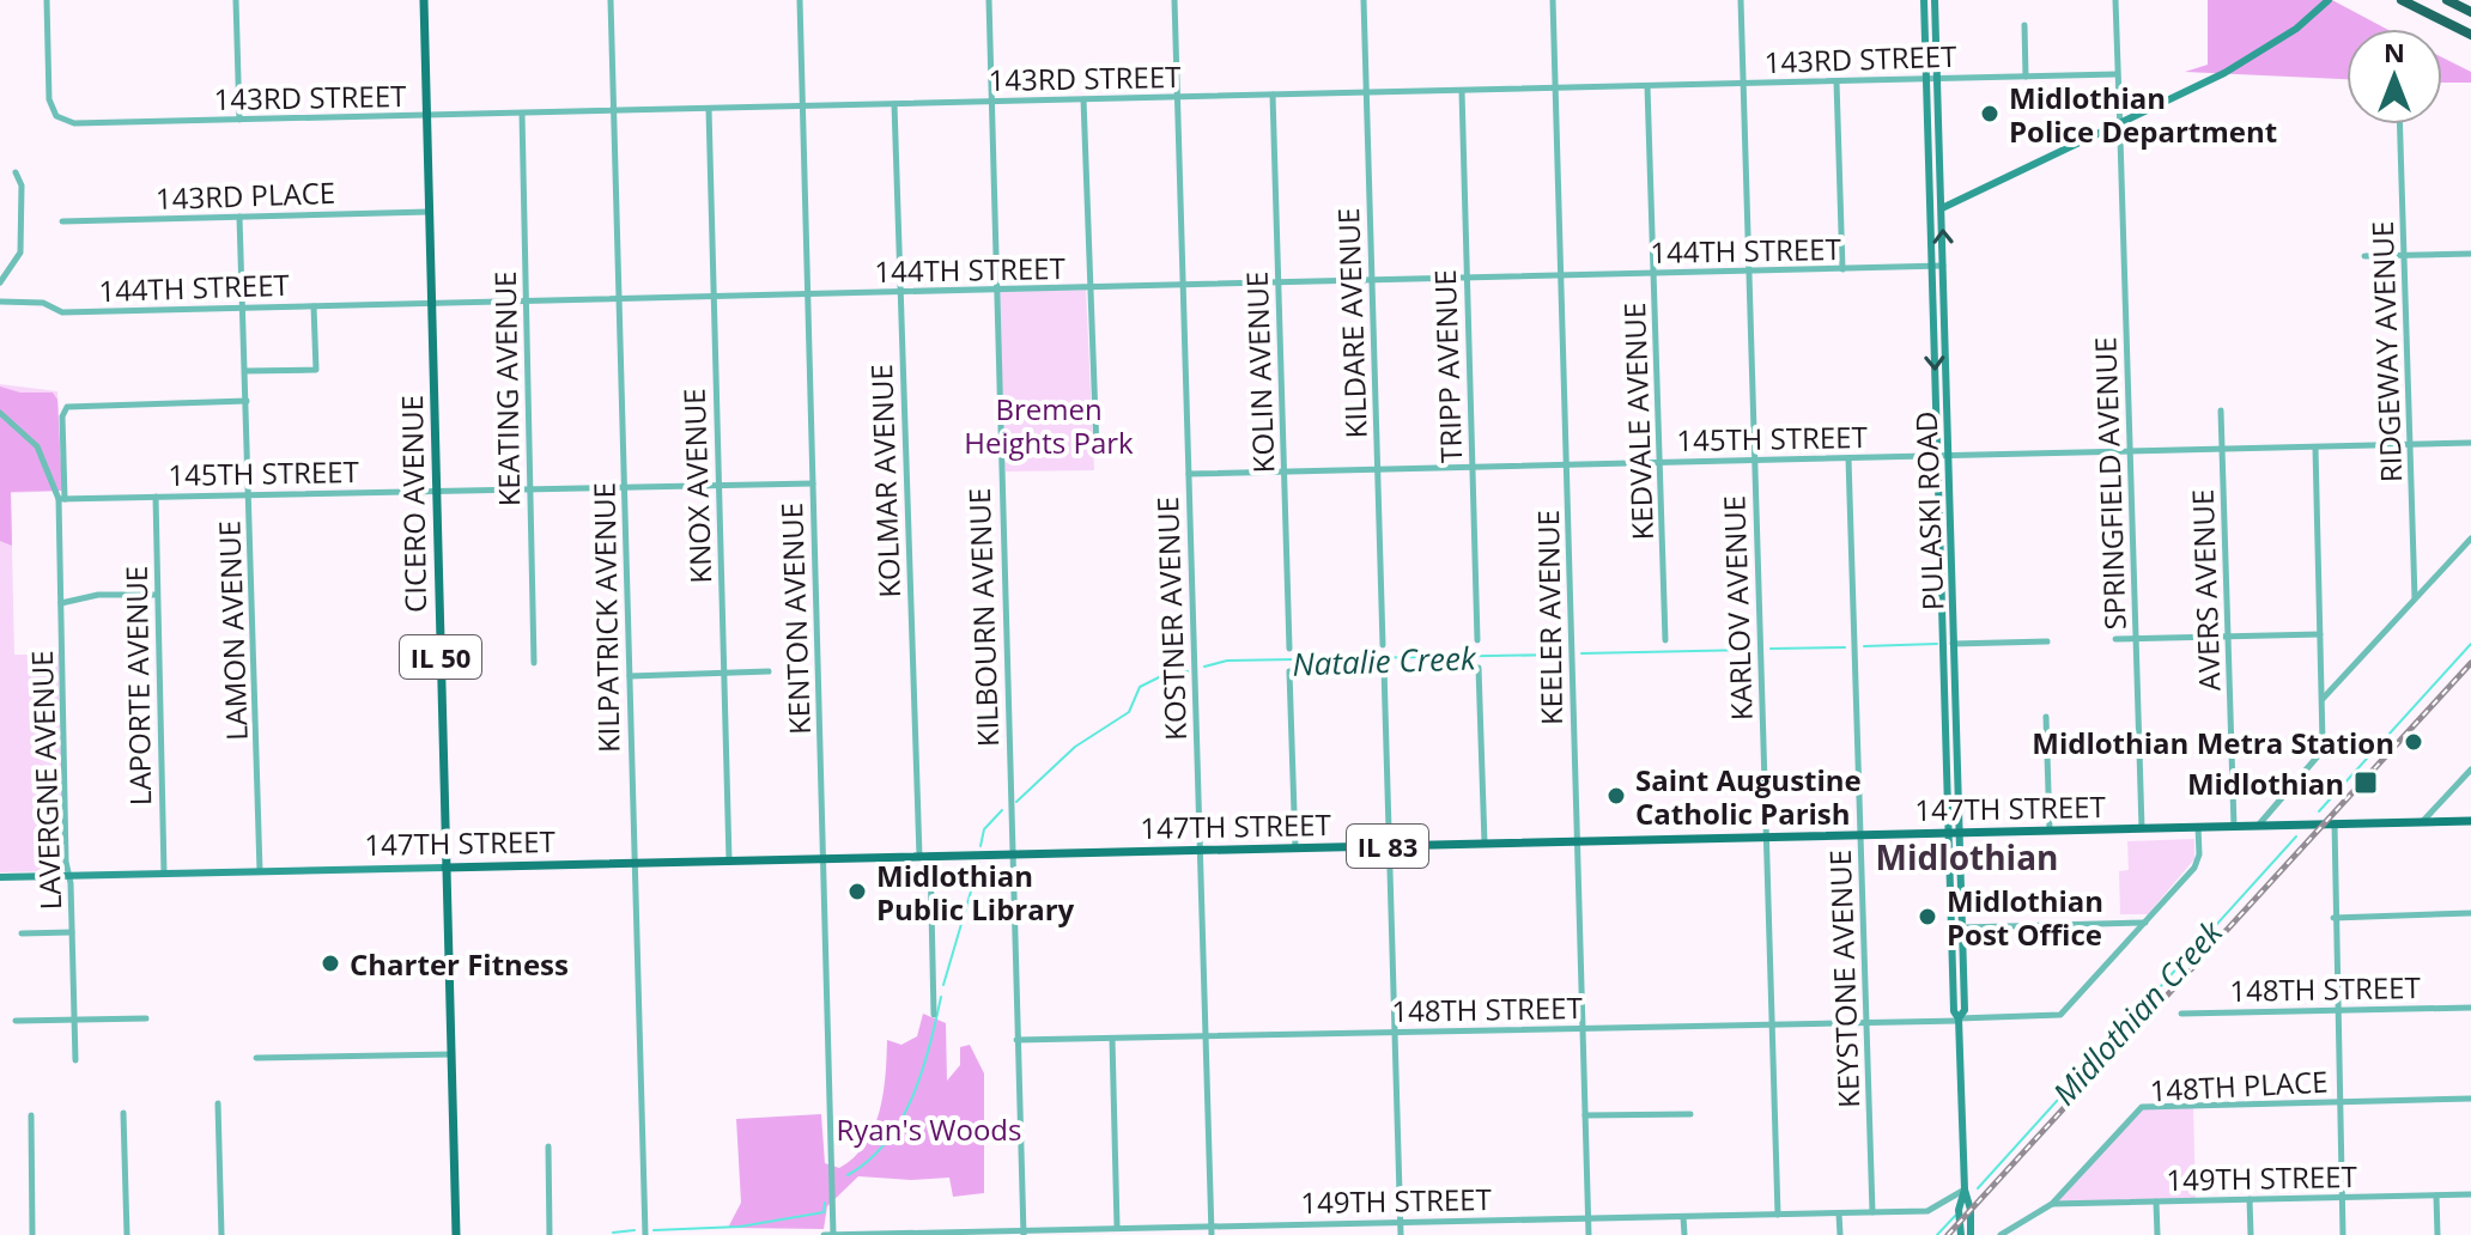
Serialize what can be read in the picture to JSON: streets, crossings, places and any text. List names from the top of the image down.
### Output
{
  "streets": {
    "main road": [
      "CICERO AVENUE",
      "PULASKI ROAD",
      "IL 50",
      "147TH STREET",
      "IL 83"
    ],
    "street": [
      "143RD STREET",
      "143RD PLACE",
      "144TH STREET",
      "KILDARE AVENUE",
      "RIDGEWAY AVENUE",
      "TRIPP AVENUE",
      "KOLIN AVENUE",
      "KEATING AVENUE",
      "KEDVALE AVENUE",
      "145TH STREET",
      "KOLMAR AVENUE",
      "SPRINGFIELD AVENUE",
      "KNOX AVENUE",
      "AVERS AVENUE",
      "KARLOV AVENUE",
      "KILPATRICK AVENUE",
      "KILBOURN AVENUE",
      "KEELER AVENUE",
      "KENTON AVENUE",
      "KOSTNER AVENUE",
      "LAMON AVENUE",
      "LAPORTE AVENUE",
      "LAVERGNE AVENUE",
      "KEYSTONE AVENUE",
      "148TH STREET",
      "148TH PLACE",
      "149TH STREET"
    ]
  },
  "crossings": [
    ["143RD STREET", "KILDARE AVENUE"],
    ["143RD STREET", "TRIPP AVENUE"],
    ["143RD STREET", "KOLIN AVENUE"],
    ["143RD STREET", "KEATING AVENUE"],
    ["143RD STREET", "KEDVALE AVENUE"],
    ["143RD STREET", "KOLMAR AVENUE"],
    ["143RD STREET", "SPRINGFIELD AVENUE"],
    ["143RD STREET", "KNOX AVENUE"],
    ["143RD STREET", "CICERO AVENUE"],
    ["143RD STREET", "PULASKI ROAD"],
    ["143RD STREET", "KARLOV AVENUE"],
    ["143RD STREET", "KILPATRICK AVENUE"],
    ["143RD STREET", "KILBOURN AVENUE"],
    ["143RD STREET", "KEELER AVENUE"],
    ["143RD STREET", "KENTON AVENUE"],
    ["143RD STREET", "KOSTNER AVENUE"],
    ["143RD PLACE", "CICERO AVENUE"],
    ["143RD PLACE", "LAMON AVENUE"],
    ["144TH STREET", "KILDARE AVENUE"],
    ["144TH STREET", "TRIPP AVENUE"],
    ["144TH STREET", "KOLIN AVENUE"],
    ["144TH STREET", "KEATING AVENUE"],
    ["144TH STREET", "KEDVALE AVENUE"],
    ["144TH STREET", "KOLMAR AVENUE"],
    ["144TH STREET", "KNOX AVENUE"],
    ["144TH STREET", "CICERO AVENUE"],
    ["144TH STREET", "PULASKI ROAD"],
    ["144TH STREET", "KARLOV AVENUE"],
    ["144TH STREET", "KILPATRICK AVENUE"],
    ["144TH STREET", "KILBOURN AVENUE"],
    ["144TH STREET", "KEELER AVENUE"],
    ["144TH STREET", "KENTON AVENUE"],
    ["144TH STREET", "KOSTNER AVENUE"],
    ["144TH STREET", "LAMON AVENUE"],
    ["KILDARE AVENUE", "145TH STREET"],
    ["RIDGEWAY AVENUE", "145TH STREET"],
    ["TRIPP AVENUE", "145TH STREET"],
    ["KOLIN AVENUE", "145TH STREET"],
    ["KEATING AVENUE", "145TH STREET"],
    ["KEDVALE AVENUE", "145TH STREET"],
    ["145TH STREET", "SPRINGFIELD AVENUE"],
    ["145TH STREET", "KNOX AVENUE"],
    ["145TH STREET", "CICERO AVENUE"],
    ["145TH STREET", "PULASKI ROAD"],
    ["145TH STREET", "AVERS AVENUE"],
    ["145TH STREET", "KARLOV AVENUE"],
    ["145TH STREET", "KILPATRICK AVENUE"],
    ["145TH STREET", "KEELER AVENUE"],
    ["145TH STREET", "KENTON AVENUE"],
    ["145TH STREET", "KOSTNER AVENUE"],
    ["145TH STREET", "LAMON AVENUE"],
    ["145TH STREET", "LAPORTE AVENUE"],
    ["145TH STREET", "LAVERGNE AVENUE"],
    ["145TH STREET", "KEYSTONE AVENUE"],
    ["KOLMAR AVENUE", "147TH STREET"],
    ["SPRINGFIELD AVENUE", "147TH STREET"],
    ["KNOX AVENUE", "147TH STREET"],
    ["CICERO AVENUE", "147TH STREET"],
    ["PULASKI ROAD", "147TH STREET"],
    ["PULASKI ROAD", "148TH STREET"],
    ["PULASKI ROAD", "149TH STREET"],
    ["AVERS AVENUE", "147TH STREET"],
    ["KARLOV AVENUE", "147TH STREET"],
    ["KARLOV AVENUE", "148TH STREET"],
    ["KARLOV AVENUE", "149TH STREET"],
    ["KILPATRICK AVENUE", "147TH STREET"],
    ["KILBOURN AVENUE", "147TH STREET"],
    ["KILBOURN AVENUE", "148TH STREET"],
    ["KILBOURN AVENUE", "149TH STREET"],
    ["KEELER AVENUE", "147TH STREET"],
    ["KEELER AVENUE", "148TH STREET"],
    ["KEELER AVENUE", "149TH STREET"],
    ["KENTON AVENUE", "147TH STREET"],
    ["KENTON AVENUE", "149TH STREET"],
    ["KOSTNER AVENUE", "147TH STREET"],
    ["KOSTNER AVENUE", "148TH STREET"],
    ["KOSTNER AVENUE", "149TH STREET"],
    ["LAMON AVENUE", "LAVERGNE AVENUE"],
    ["LAMON AVENUE", "147TH STREET"],
    ["LAPORTE AVENUE", "147TH STREET"],
    ["LAVERGNE AVENUE", "147TH STREET"],
    ["147TH STREET", "KEYSTONE AVENUE"],
    ["KEYSTONE AVENUE", "148TH STREET"],
    ["KEYSTONE AVENUE", "149TH STREET"],
    ["148TH PLACE", "149TH STREET"]
  ],
  "districts": ["Midlothian"],
  "water": ["Natalie Creek", "Midlothian Creek"],
  "parks": ["Bremen Heights Park", "Ryan's Woods"],
  "places": {
    "other": [
      "Midlothian Police Department",
      "Midlothian Metra Station",
      "Saint Augustine Catholic Parish",
      "Midlothian Public Library",
      "Midlothian Post Office",
      "Charter Fitness"
    ],
    "transit": ["Midlothian"]
  },
  "north": "top"
}
